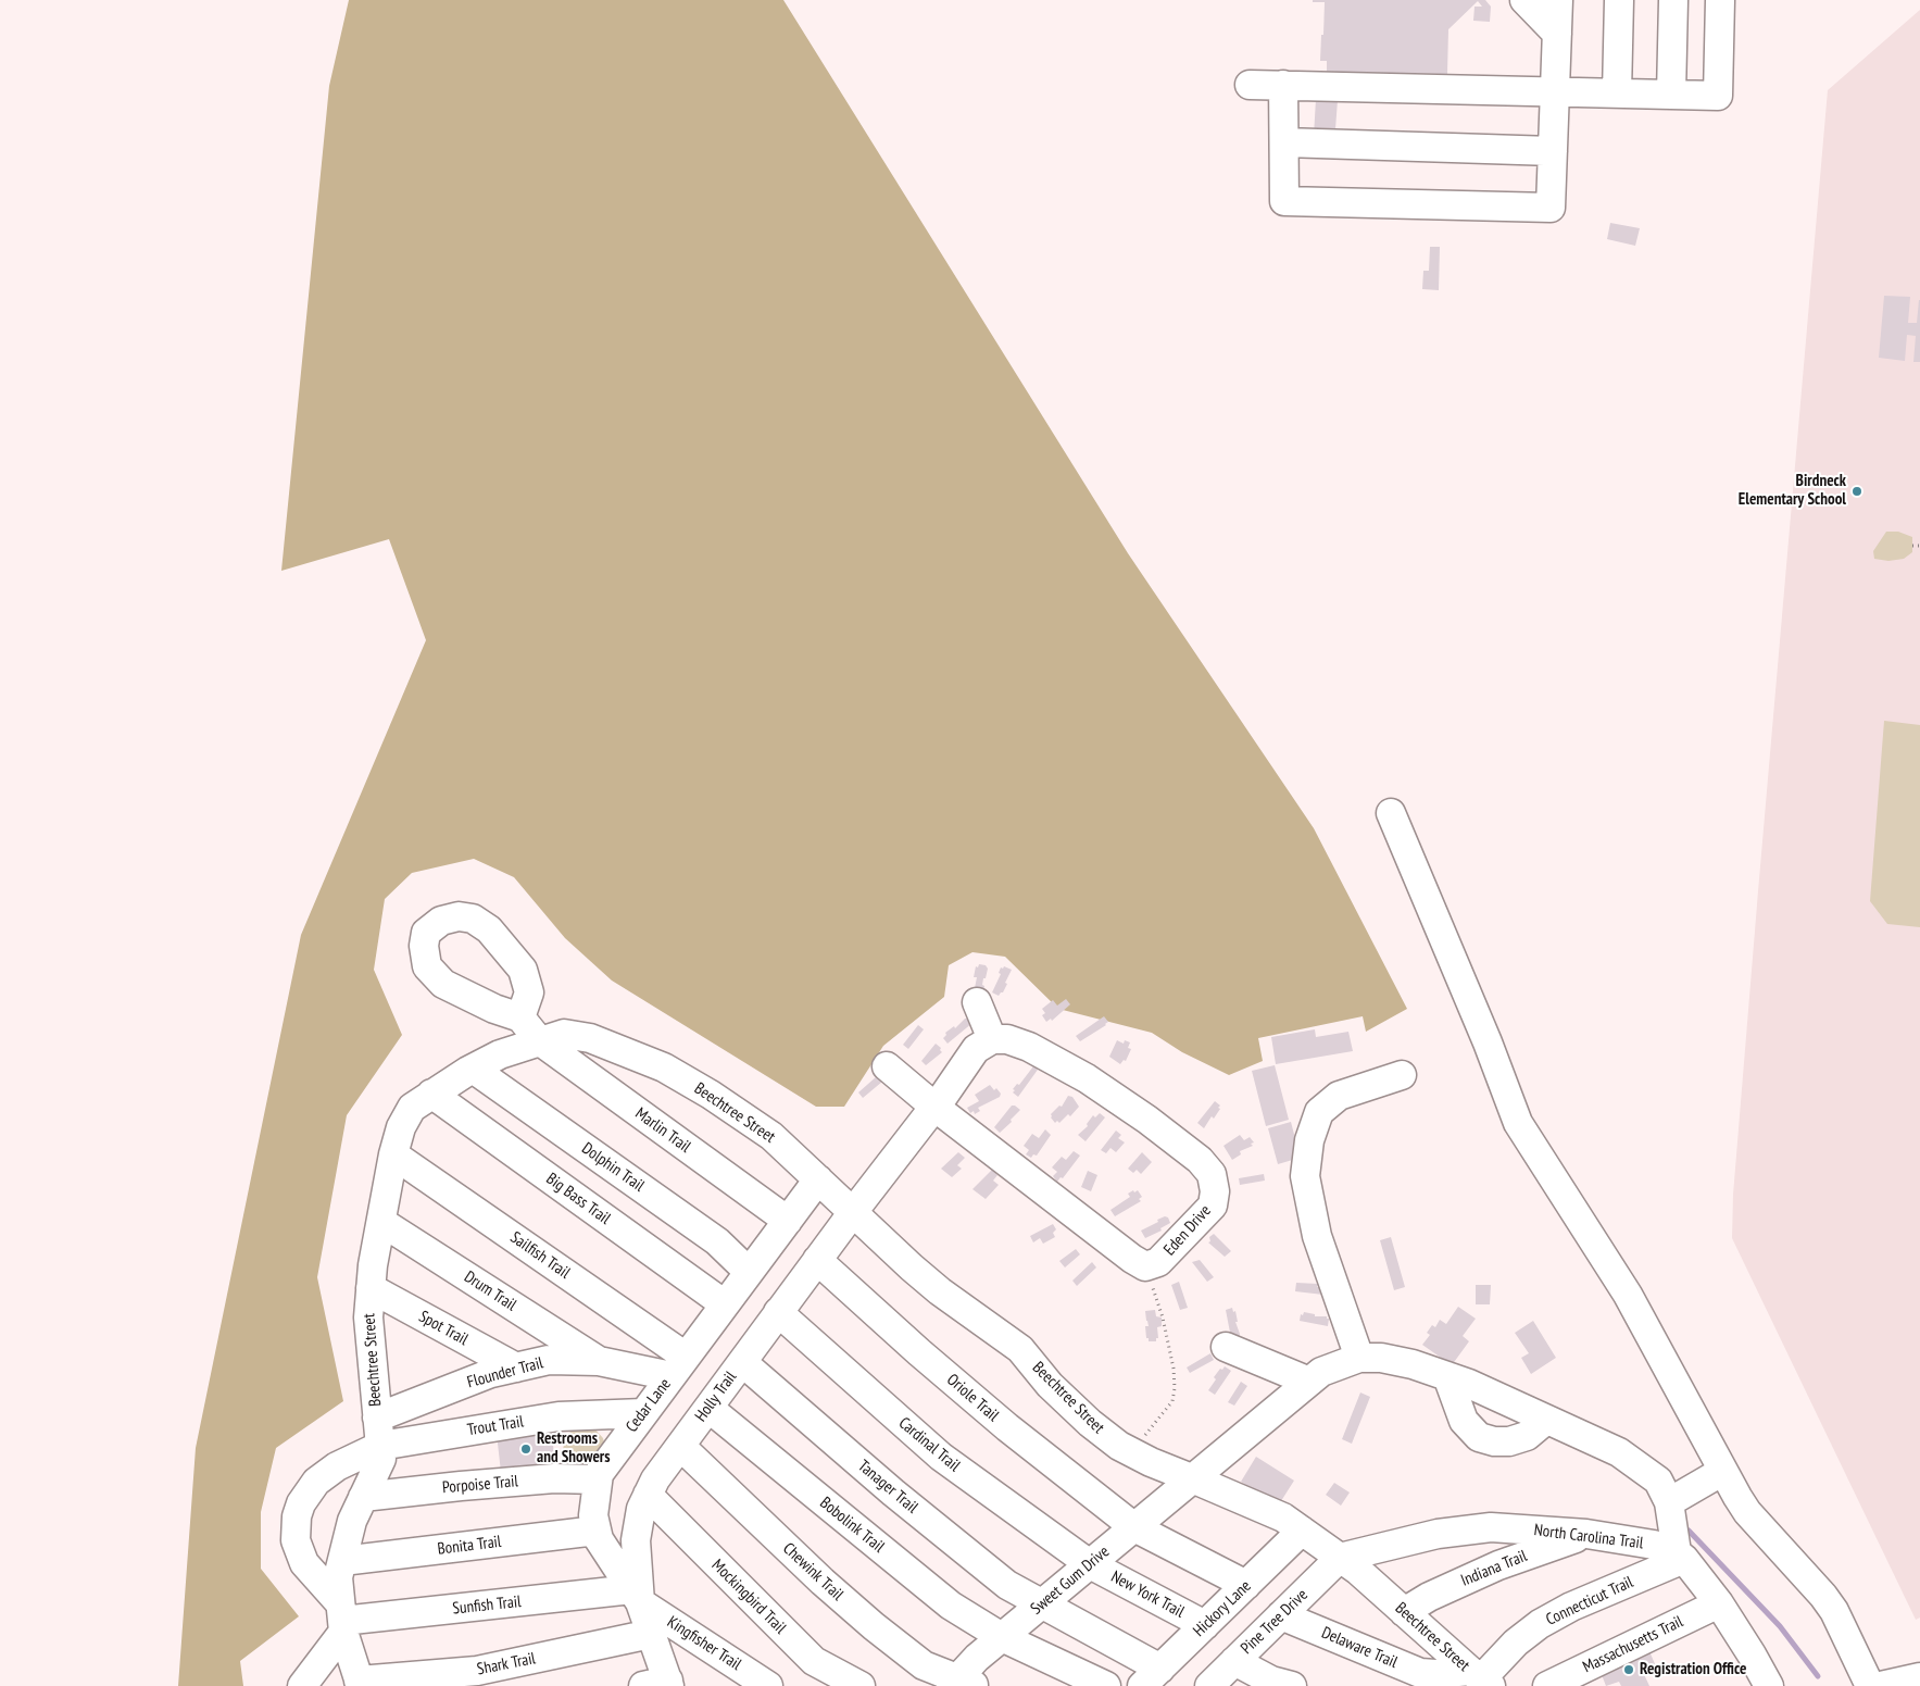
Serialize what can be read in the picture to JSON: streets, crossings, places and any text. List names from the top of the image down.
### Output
{
  "streets": {
    "street": [
      "Beechtree Street",
      "Marlin Trail",
      "Dolphin Trail",
      "Big Bass Trail",
      "Eden Drive",
      "Sailfish Trail",
      "Drum Trail",
      "Spot Trail",
      "Flounder Trail",
      "Holly Trail",
      "Oriole Trail",
      "Cedar Lane",
      "Trout Trail",
      "Cardinal Trail",
      "Porpoise Trail",
      "Tanager Trail",
      "Bobolink Trail",
      "North Carolina Trail",
      "Bonita Trail",
      "Indiana Trail",
      "Chewink Trail",
      "Sweet Gum Drive",
      "New York Trail",
      "Mockingbird Trail",
      "Connecticut Trail",
      "Sunfish Trail",
      "Hickory Lane",
      "Pine Tree Drive",
      "Kingfisher Trail",
      "Massachusetts Trail",
      "Delaware Trail",
      "Shark Trail"
    ]
  },
  "crossings": [
    ["Beechtree Street", "Marlin Trail"],
    ["Beechtree Street", "Dolphin Trail"],
    ["Beechtree Street", "Big Bass Trail"],
    ["Beechtree Street", "Sailfish Trail"],
    ["Beechtree Street", "Drum Trail"],
    ["Beechtree Street", "Spot Trail"],
    ["Beechtree Street", "Flounder Trail"],
    ["Beechtree Street", "Holly Trail"],
    ["Beechtree Street", "Cedar Lane"],
    ["Beechtree Street", "Trout Trail"],
    ["Beechtree Street", "Porpoise Trail"],
    ["Beechtree Street", "North Carolina Trail"],
    ["Beechtree Street", "Bonita Trail"],
    ["Beechtree Street", "Indiana Trail"],
    ["Beechtree Street", "Sweet Gum Drive"],
    ["Beechtree Street", "Connecticut Trail"],
    ["Beechtree Street", "Sunfish Trail"],
    ["Beechtree Street", "Hickory Lane"],
    ["Beechtree Street", "Pine Tree Drive"],
    ["Beechtree Street", "Delaware Trail"],
    ["Beechtree Street", "Shark Trail"],
    ["Marlin Trail", "Cedar Lane"],
    ["Dolphin Trail", "Cedar Lane"],
    ["Big Bass Trail", "Cedar Lane"],
    ["Sailfish Trail", "Flounder Trail"],
    ["Sailfish Trail", "Cedar Lane"],
    ["Drum Trail", "Flounder Trail"],
    ["Spot Trail", "Flounder Trail"],
    ["Flounder Trail", "Cedar Lane"],
    ["Holly Trail", "Oriole Trail"],
    ["Holly Trail", "Cedar Lane"],
    ["Holly Trail", "Cardinal Trail"],
    ["Holly Trail", "Tanager Trail"],
    ["Holly Trail", "Bobolink Trail"],
    ["Holly Trail", "Chewink Trail"],
    ["Holly Trail", "Mockingbird Trail"],
    ["Holly Trail", "Sunfish Trail"],
    ["Holly Trail", "Kingfisher Trail"],
    ["Oriole Trail", "Sweet Gum Drive"],
    ["Oriole Trail", "Hickory Lane"],
    ["Cedar Lane", "Trout Trail"],
    ["Cedar Lane", "Porpoise Trail"],
    ["Cedar Lane", "Bonita Trail"],
    ["Cedar Lane", "Sunfish Trail"],
    ["Cedar Lane", "Kingfisher Trail"],
    ["Cedar Lane", "Shark Trail"],
    ["Trout Trail", "Sunfish Trail"],
    ["Cardinal Trail", "Sweet Gum Drive"],
    ["Cardinal Trail", "New York Trail"],
    ["Tanager Trail", "Sweet Gum Drive"],
    ["Tanager Trail", "Hickory Lane"],
    ["Bobolink Trail", "Sweet Gum Drive"],
    ["North Carolina Trail", "Indiana Trail"],
    ["North Carolina Trail", "Connecticut Trail"],
    ["North Carolina Trail", "Pine Tree Drive"],
    ["Chewink Trail", "Sweet Gum Drive"],
    ["Sweet Gum Drive", "New York Trail"],
    ["New York Trail", "Hickory Lane"],
    ["Connecticut Trail", "Delaware Trail"],
    ["Sunfish Trail", "Kingfisher Trail"],
    ["Pine Tree Drive", "Delaware Trail"]
  ],
  "places": ["Birdneck Elementary School", "Restrooms and Showers", "Registration Office"]
}
